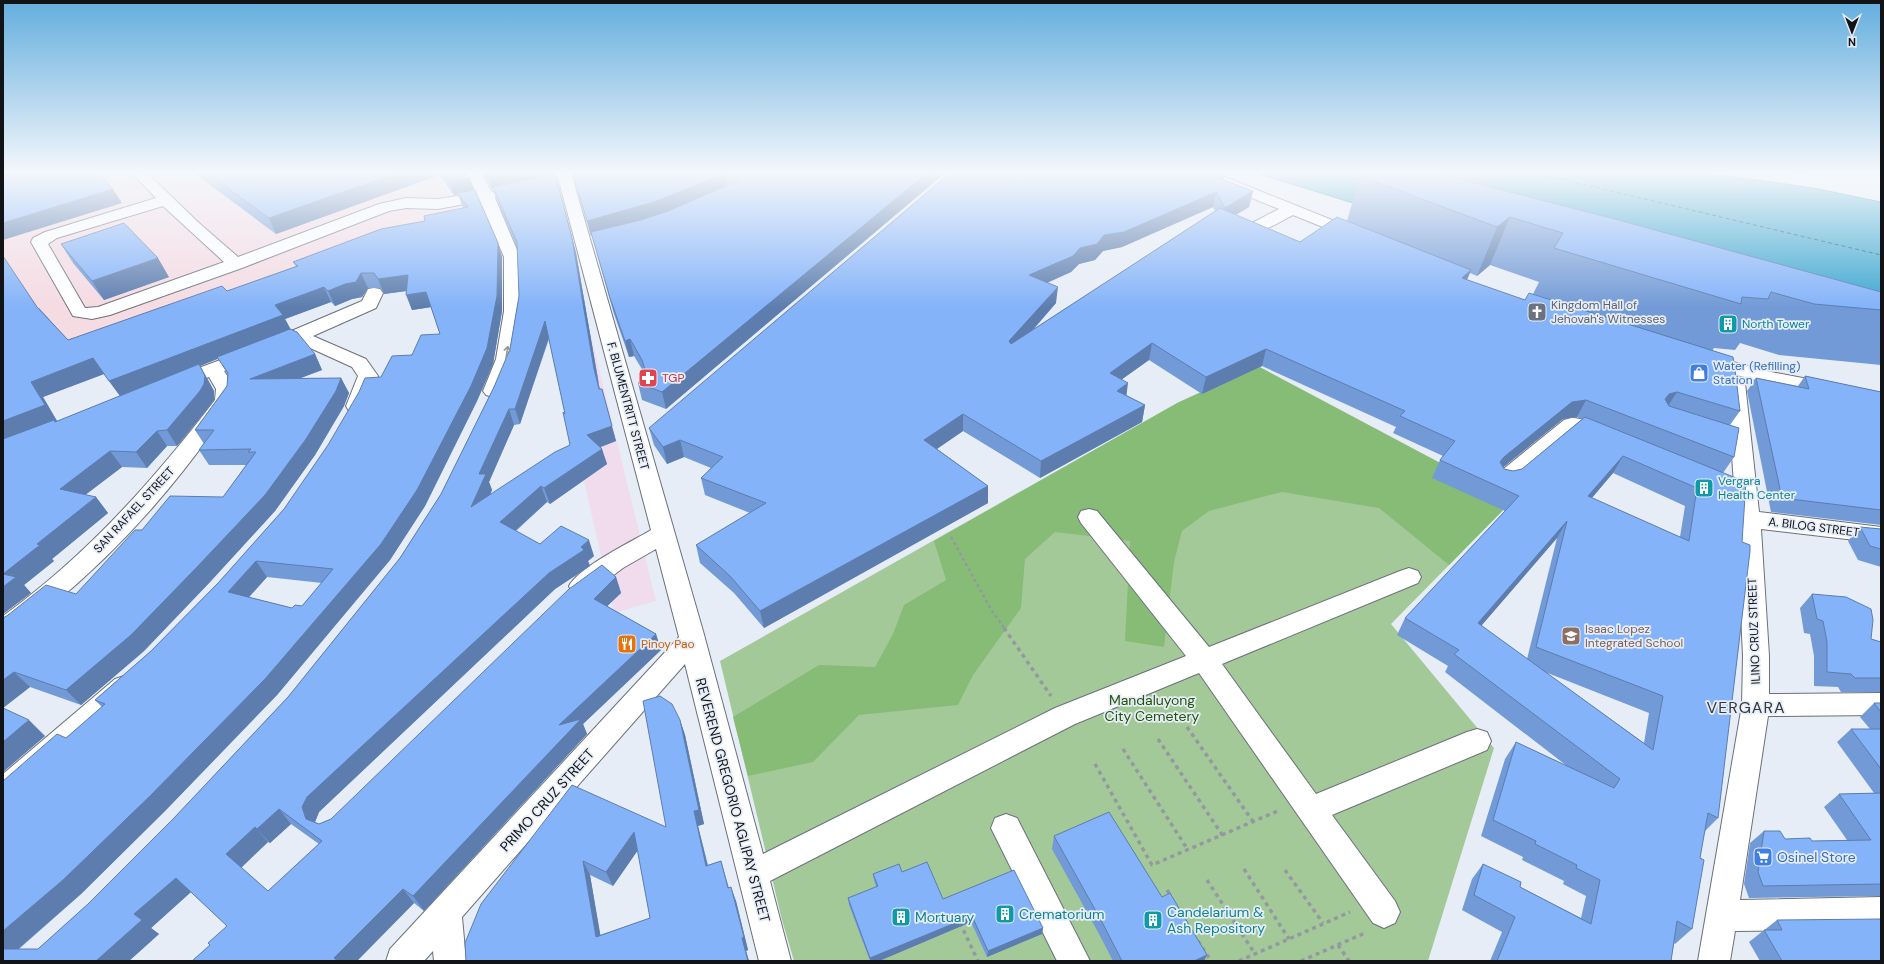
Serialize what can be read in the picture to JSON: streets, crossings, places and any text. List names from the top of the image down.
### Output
{
  "streets": {
    "street": [
      "F. BLUMENTRITT STREET",
      "SAN RAFAEL STREET",
      "A. BILOG STREET",
      "ILINO CRUZ STREET",
      "PRIMO CRUZ STREET",
      "REVEREND GREGORIO AGLIPAY STREET"
    ]
  },
  "crossings": [
    ["F. BLUMENTRITT STREET", "PRIMO CRUZ STREET"],
    ["F. BLUMENTRITT STREET", "REVEREND GREGORIO AGLIPAY STREET"],
    ["A. BILOG STREET", "ILINO CRUZ STREET"],
    ["PRIMO CRUZ STREET", "REVEREND GREGORIO AGLIPAY STREET"]
  ],
  "districts": ["VERGARA"],
  "parks": ["Mandaluyong City Cemetery"],
  "places": {
    "church": ["Kingdom Hall of Jehovah's Witnesses"],
    "building": [
      "North Tower",
      "Vergara Health Center",
      "Crematorium",
      "Mortuary",
      "Candelarium & Ash Repository"
    ],
    "shop": ["Water (Refilling) Station"],
    "pharmacy": ["TGP"],
    "school or university": ["Isaac Lopez Integrated School"],
    "restaurant": ["Pinoy Pao"],
    "supermarket": ["Osinel Store"]
  },
  "north": "bottom"
}
